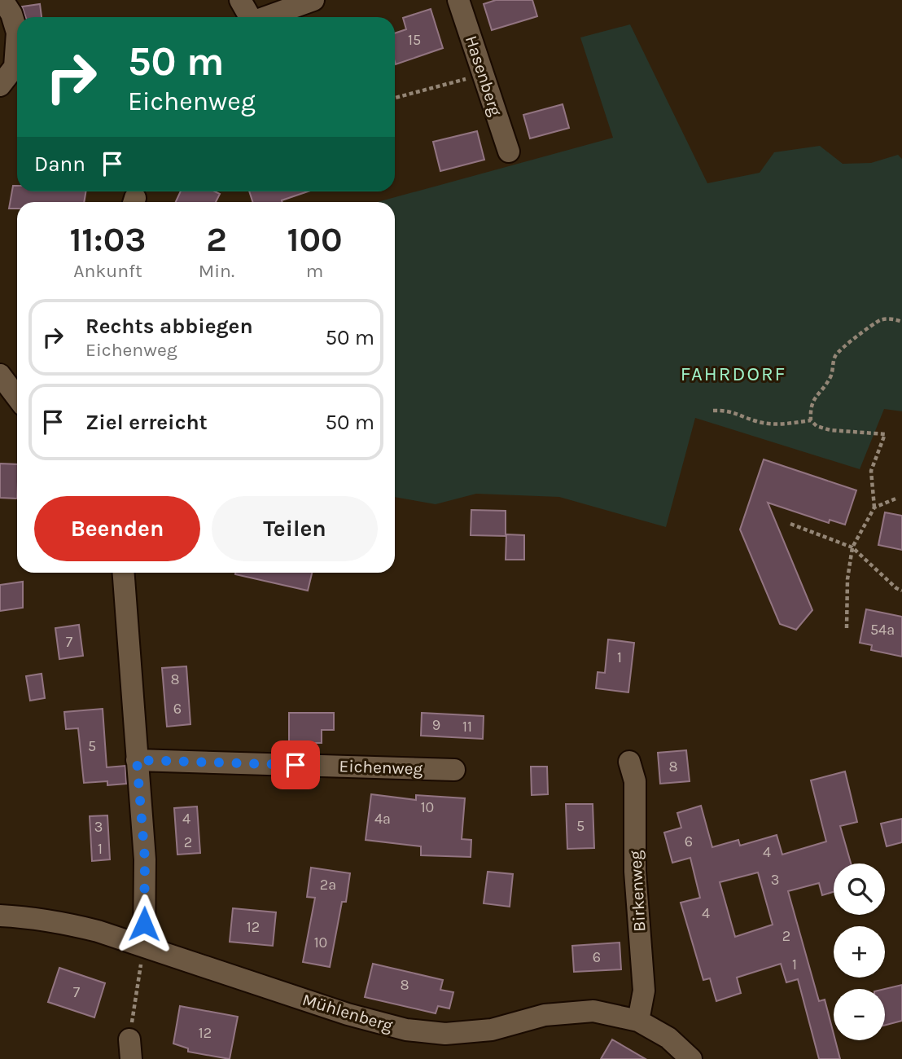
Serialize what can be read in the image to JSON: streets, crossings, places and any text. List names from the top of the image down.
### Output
{
  "streets": {
    "street": [
      "Hasenberg",
      "Eichenweg",
      "Birkenweg",
      "Mühlenberg"
    ]
  },
  "crossings": [
    ["Birkenweg", "Mühlenberg"]
  ],
  "districts": ["FAHRDORF"],
  "house_numbers": [
    "15",
    "54a",
    "7",
    "1",
    "8",
    "6",
    "9",
    "11",
    "5",
    "8",
    "10",
    "4",
    "4a",
    "5",
    "3",
    "6",
    "2",
    "1",
    "4",
    "3",
    "2a",
    "4",
    "12",
    "2",
    "10",
    "6",
    "1",
    "8",
    "7",
    "12"
  ],
  "page": {
    "turn": ["50 m", "Eichenweg"],
    "then": "Dann",
    "eta": [
      "11:03",
      "Ankunft",
      "2",
      "Min.",
      "100",
      "m"
    ],
    "list": [
      {
        "name": "Rechts abbiegen",
        "note": "Eichenweg",
        "value": "50 m"
      },
      {
        "name": "Ziel erreicht",
        "value": "50 m"
      }
    ],
    "buttons": ["Beenden", "Teilen"],
    "map_buttons": ["+", "−"]
  }
}
